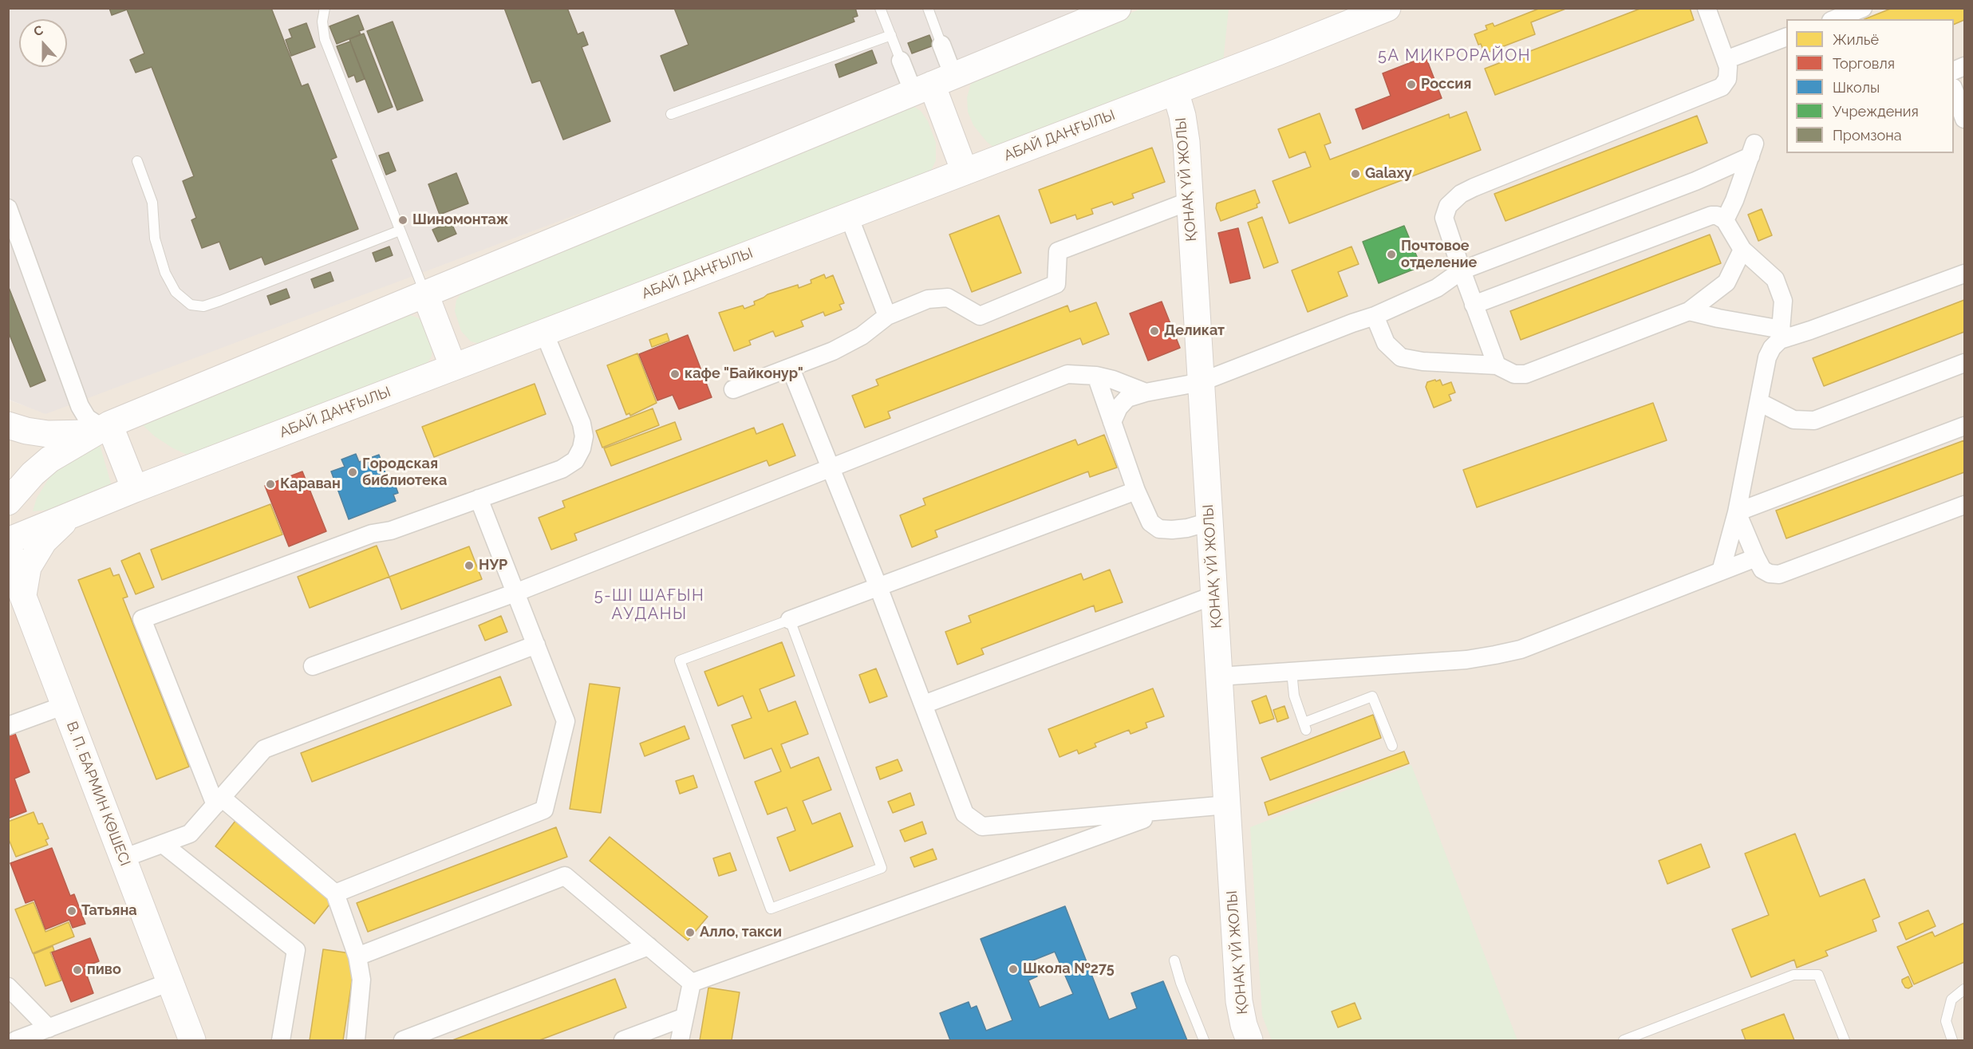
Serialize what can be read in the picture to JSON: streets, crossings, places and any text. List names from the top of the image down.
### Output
{
  "streets": {
    "main road": ["АБАЙ ДАҢҒЫЛЫ", "ҚОНАҚ ҮЙ ЖОЛЫ", "В. П. БАРМИН КӨШЕСІ"]
  },
  "crossings": [
    ["АБАЙ ДАҢҒЫЛЫ", "ҚОНАҚ ҮЙ ЖОЛЫ"]
  ],
  "districts": ["5А МИКРОРАЙОН", "5-ШІ ШАҒЫН АУДАНЫ"],
  "places": [
    "Россия",
    "Galaxy",
    "Шиномонтаж",
    "Почтовое отделение",
    "Деликат",
    "кафе \"Байконур\"",
    "Городская библиотека",
    "Караван",
    "НУР",
    "Татьяна",
    "Алло, такси",
    "Школа №275",
    "пиво"
  ],
  "legend": [
    "Жильё",
    "Торговля",
    "Школы",
    "Учреждения",
    "Промзона"
  ],
  "north": "top"
}
